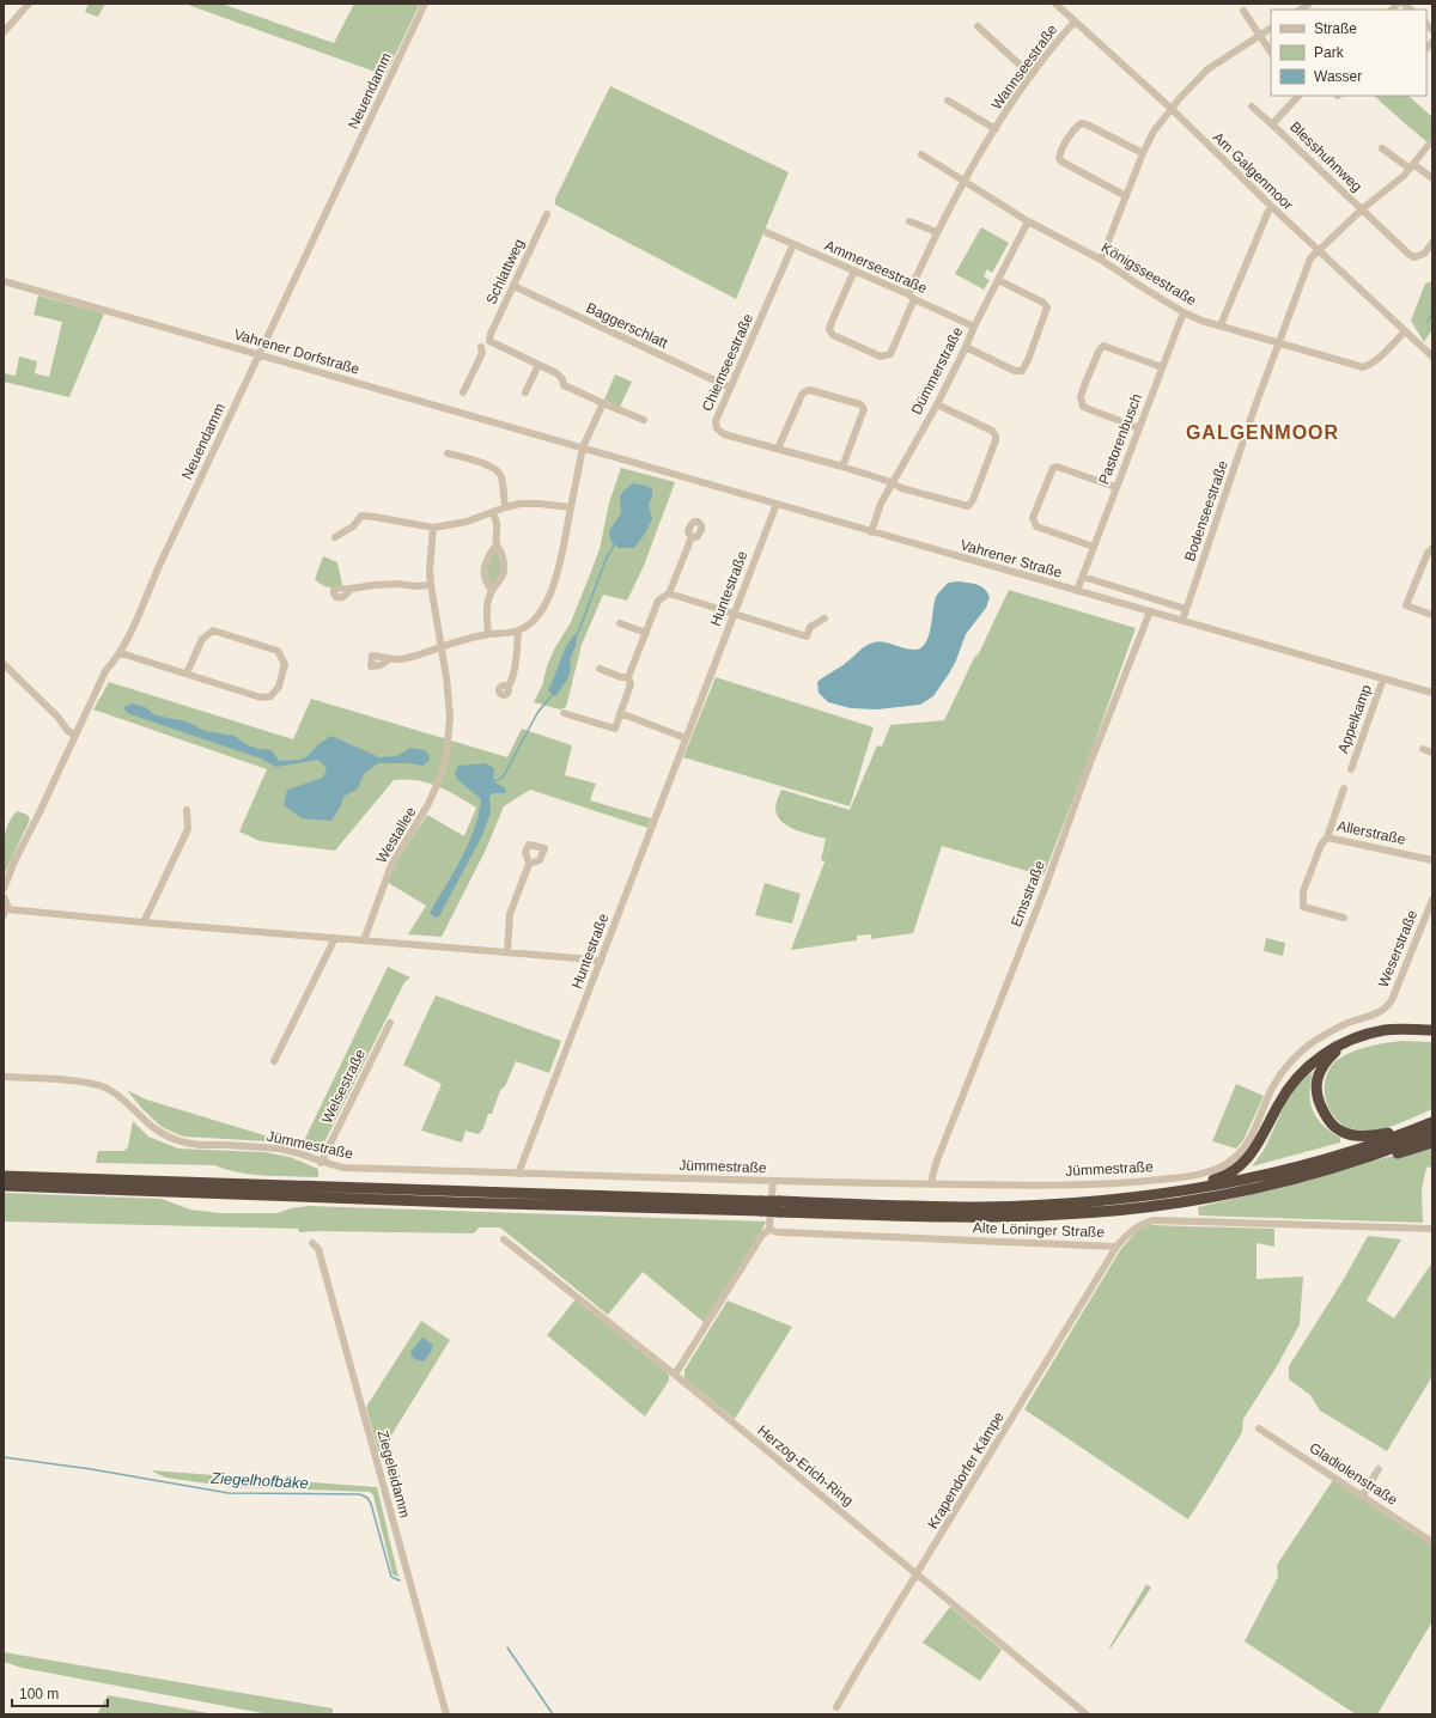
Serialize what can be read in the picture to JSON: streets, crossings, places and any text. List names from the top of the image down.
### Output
{
  "streets": {
    "street": [
      "Wannseestraße",
      "Neuendamm",
      "Blesshuhnweg",
      "Am Galgenmoor",
      "Ammerseestraße",
      "Schlattweg",
      "Königsseestraße",
      "Baggerschlatt",
      "Vahrener Dorfstraße",
      "Chiemseestraße",
      "Dümmerstraße",
      "Pastorenbusch",
      "Bodenseestraße",
      "Vahrener Straße",
      "Huntestraße",
      "Appelkamp",
      "Allerstraße",
      "Westallee",
      "Emsstraße",
      "Weserstraße",
      "Welsestraße",
      "Jümmestraße",
      "Alte Löninger Straße",
      "Herzog-Erich-Ring",
      "Krapendorfer Kämpe",
      "Ziegeleidamm",
      "Gladiolenstraße"
    ]
  },
  "crossings": [
    ["Wannseestraße", "Am Galgenmoor"],
    ["Wannseestraße", "Ammerseestraße"],
    ["Wannseestraße", "Königsseestraße"],
    ["Neuendamm", "Vahrener Dorfstraße"],
    ["Blesshuhnweg", "Bodenseestraße"],
    ["Am Galgenmoor", "Königsseestraße"],
    ["Am Galgenmoor", "Bodenseestraße"],
    ["Ammerseestraße", "Chiemseestraße"],
    ["Ammerseestraße", "Dümmerstraße"],
    ["Schlattweg", "Baggerschlatt"],
    ["Königsseestraße", "Dümmerstraße"],
    ["Königsseestraße", "Pastorenbusch"],
    ["Königsseestraße", "Bodenseestraße"],
    ["Baggerschlatt", "Chiemseestraße"],
    ["Vahrener Dorfstraße", "Vahrener Straße"],
    ["Chiemseestraße", "Dümmerstraße"],
    ["Dümmerstraße", "Vahrener Straße"],
    ["Pastorenbusch", "Vahrener Straße"],
    ["Bodenseestraße", "Vahrener Straße"],
    ["Vahrener Straße", "Huntestraße"],
    ["Vahrener Straße", "Appelkamp"],
    ["Vahrener Straße", "Emsstraße"],
    ["Huntestraße", "Jümmestraße"],
    ["Emsstraße", "Jümmestraße"],
    ["Weserstraße", "Jümmestraße"],
    ["Welsestraße", "Jümmestraße"],
    ["Alte Löninger Straße", "Krapendorfer Kämpe"],
    ["Herzog-Erich-Ring", "Krapendorfer Kämpe"]
  ],
  "districts": ["GALGENMOOR"],
  "water": ["Ziegelhofbäke"],
  "legend": ["Straße", "Park", "Wasser"],
  "scale_bar": "100 m"
}
